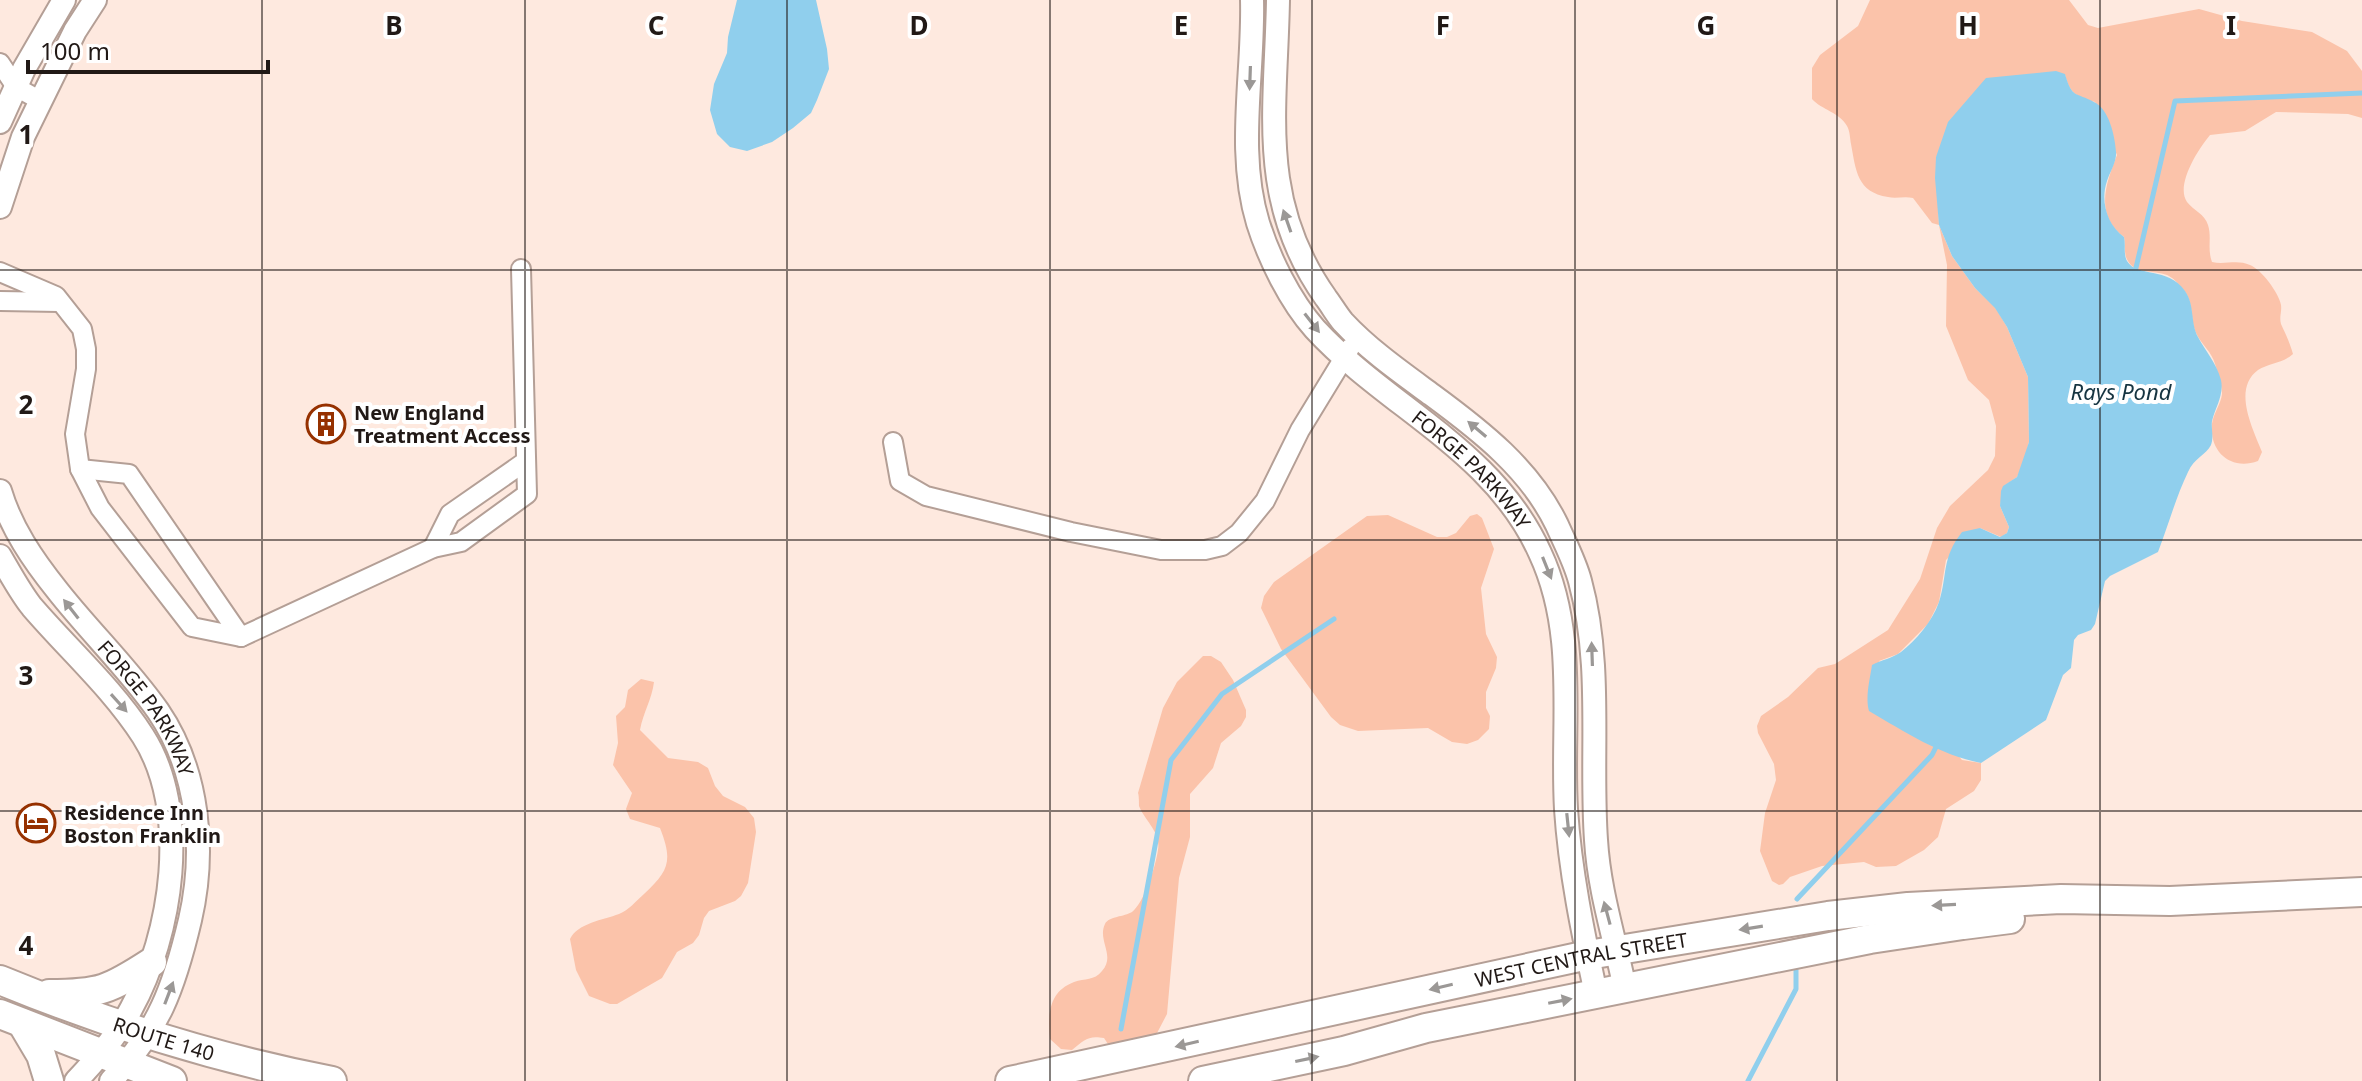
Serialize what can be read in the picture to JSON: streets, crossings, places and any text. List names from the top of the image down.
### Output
{
  "streets": {
    "main road": ["WEST CENTRAL STREET", "ROUTE 140"],
    "street": ["FORGE PARKWAY"]
  },
  "crossings": [
    ["FORGE PARKWAY", "WEST CENTRAL STREET"],
    ["FORGE PARKWAY", "ROUTE 140"]
  ],
  "water": ["Rays Pond"],
  "places": {
    "building": ["New England Treatment Access"],
    "hotel": ["Residence Inn Boston Franklin"]
  },
  "scale_bar": "100 m",
  "grid": {
    "columns": [
      "B",
      "C",
      "D",
      "E",
      "F",
      "G",
      "H",
      "I"
    ],
    "rows": [
      "1",
      "2",
      "3",
      "4"
    ]
  }
}
